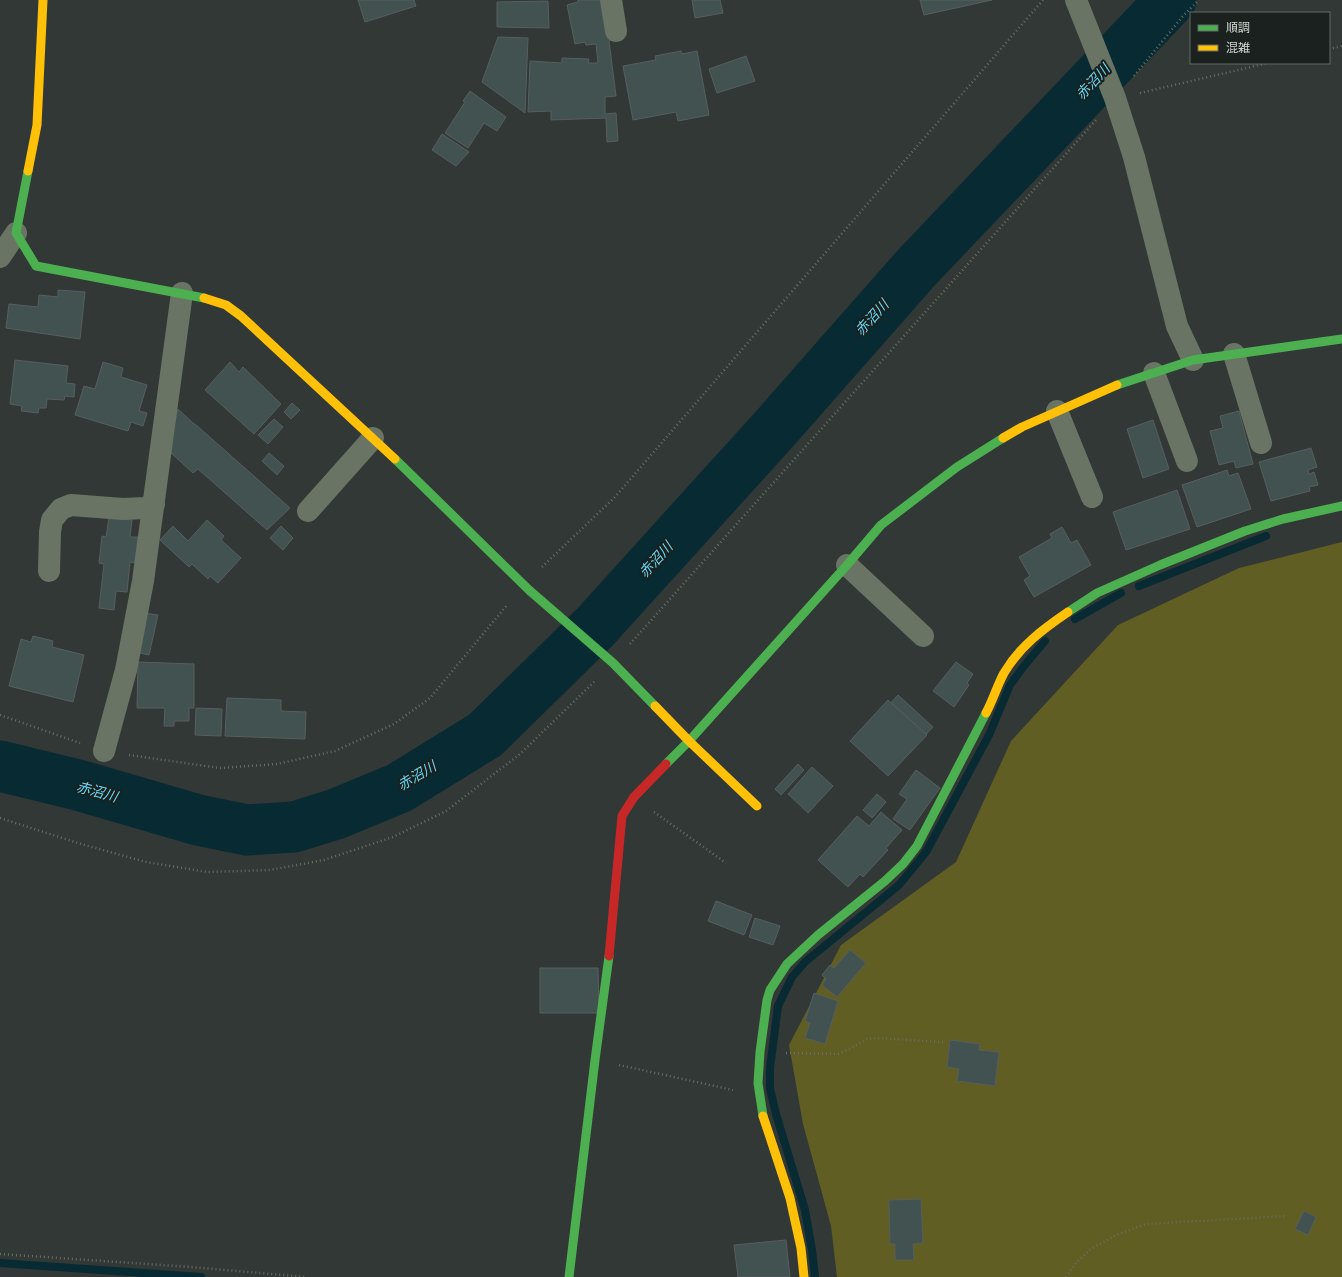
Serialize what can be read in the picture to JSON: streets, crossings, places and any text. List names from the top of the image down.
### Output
{
  "water": ["赤沼川"],
  "legend": ["順調", "混雑"]
}
